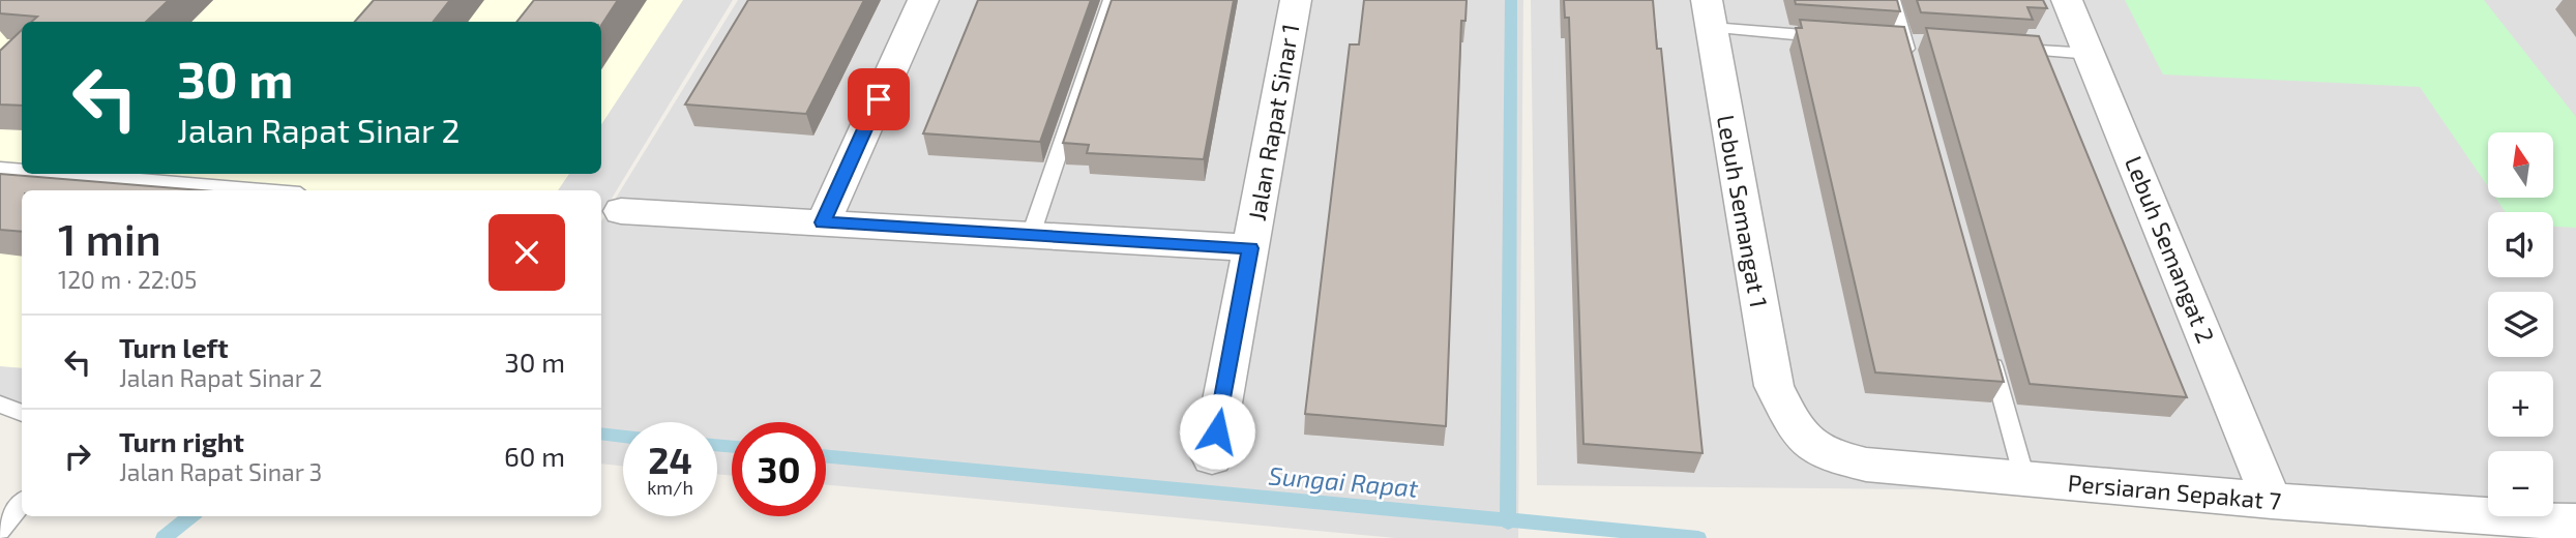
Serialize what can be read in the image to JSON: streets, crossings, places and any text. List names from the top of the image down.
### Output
{
  "streets": {
    "street": [
      "Jalan Rapat Sinar 1",
      "Lebuh Semangat 1",
      "Lebuh Semangat 2",
      "Persiaran Sepakat 7"
    ]
  },
  "crossings": [
    ["Lebuh Semangat 1", "Persiaran Sepakat 7"],
    ["Lebuh Semangat 2", "Persiaran Sepakat 7"]
  ],
  "water": ["Sungai Rapat"],
  "north": "top",
  "page": {
    "turn": ["30 m", "Jalan Rapat Sinar 2"],
    "map_buttons": ["+", "−"],
    "heading": ["1 min", "120 m · 22:05"],
    "list": [
      {
        "name": "Turn left",
        "note": "Jalan Rapat Sinar 2",
        "value": "30 m"
      },
      {
        "name": "Turn right",
        "note": "Jalan Rapat Sinar 3",
        "value": "60 m"
      }
    ],
    "speed": "24 km/h",
    "limit": "30"
  }
}
